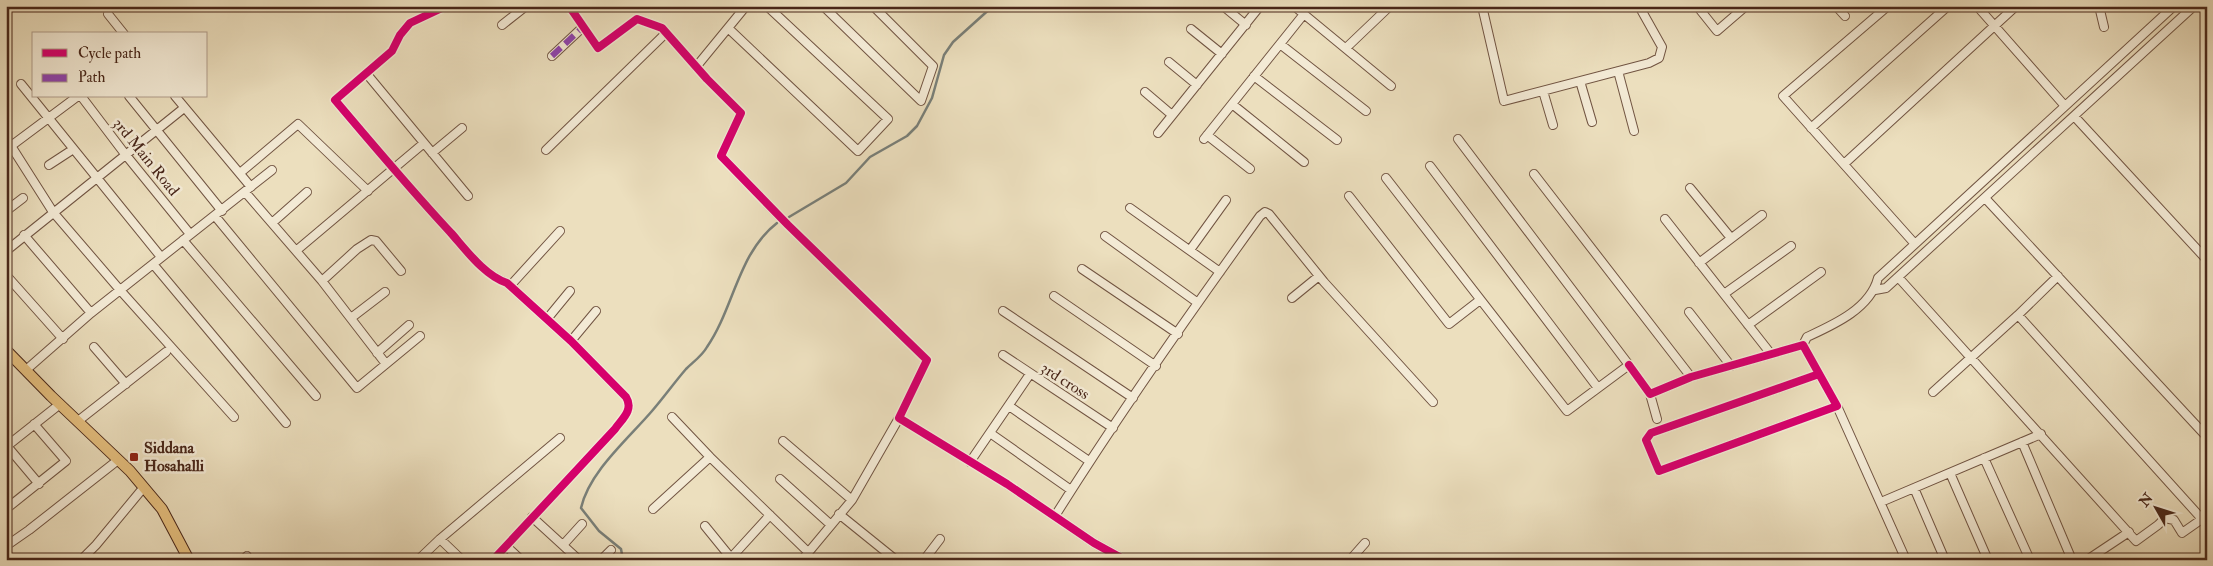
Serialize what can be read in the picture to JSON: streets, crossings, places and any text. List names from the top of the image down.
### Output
{
  "streets": {
    "street": ["3rd Main Road", "3rd cross"]
  },
  "places": {
    "transit": ["Siddana Hosahalli"]
  },
  "legend": ["Cycle path", "Path"],
  "north": "top left"
}
